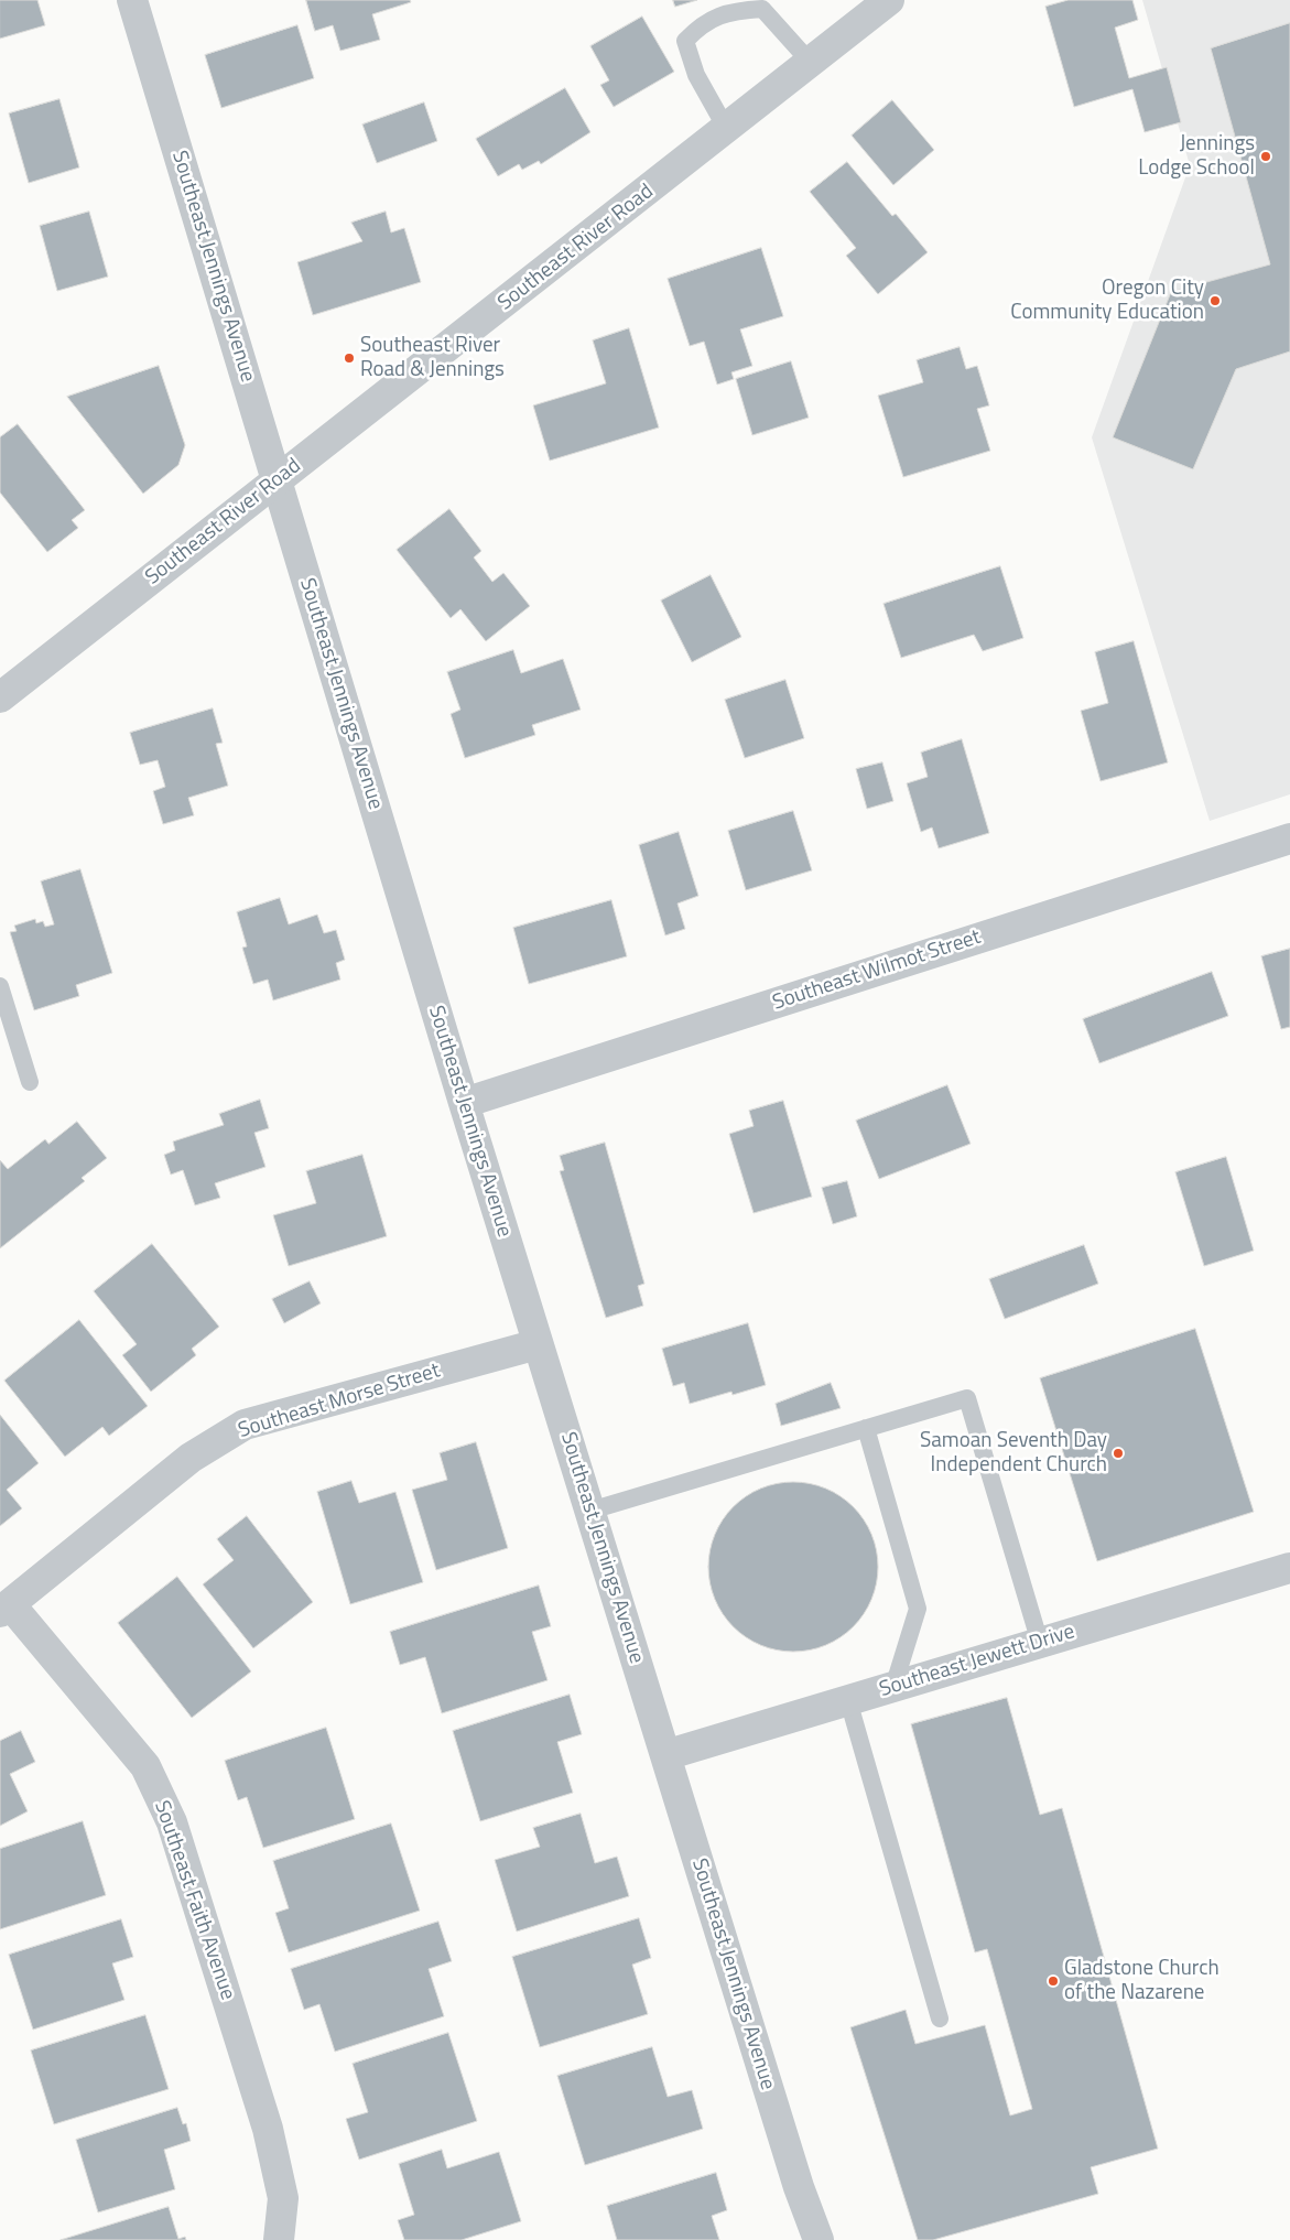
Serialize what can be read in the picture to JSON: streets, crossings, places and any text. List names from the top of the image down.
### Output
{
  "streets": {
    "street": [
      "Southeast River Road",
      "Southeast Jennings Avenue",
      "Southeast Wilmot Street",
      "Southeast Morse Street",
      "Southeast Jewett Drive",
      "Southeast Faith Avenue"
    ]
  },
  "crossings": [
    ["Southeast River Road", "Southeast Jennings Avenue"],
    ["Southeast Jennings Avenue", "Southeast Wilmot Street"],
    ["Southeast Jennings Avenue", "Southeast Morse Street"],
    ["Southeast Jennings Avenue", "Southeast Jewett Drive"],
    ["Southeast Morse Street", "Southeast Faith Avenue"]
  ],
  "places": [
    "Jennings Lodge School",
    "Oregon City Community Education",
    "Southeast River Road & Jennings",
    "Samoan Seventh Day Independent Church",
    "Gladstone Church of the Nazarene"
  ]
}
